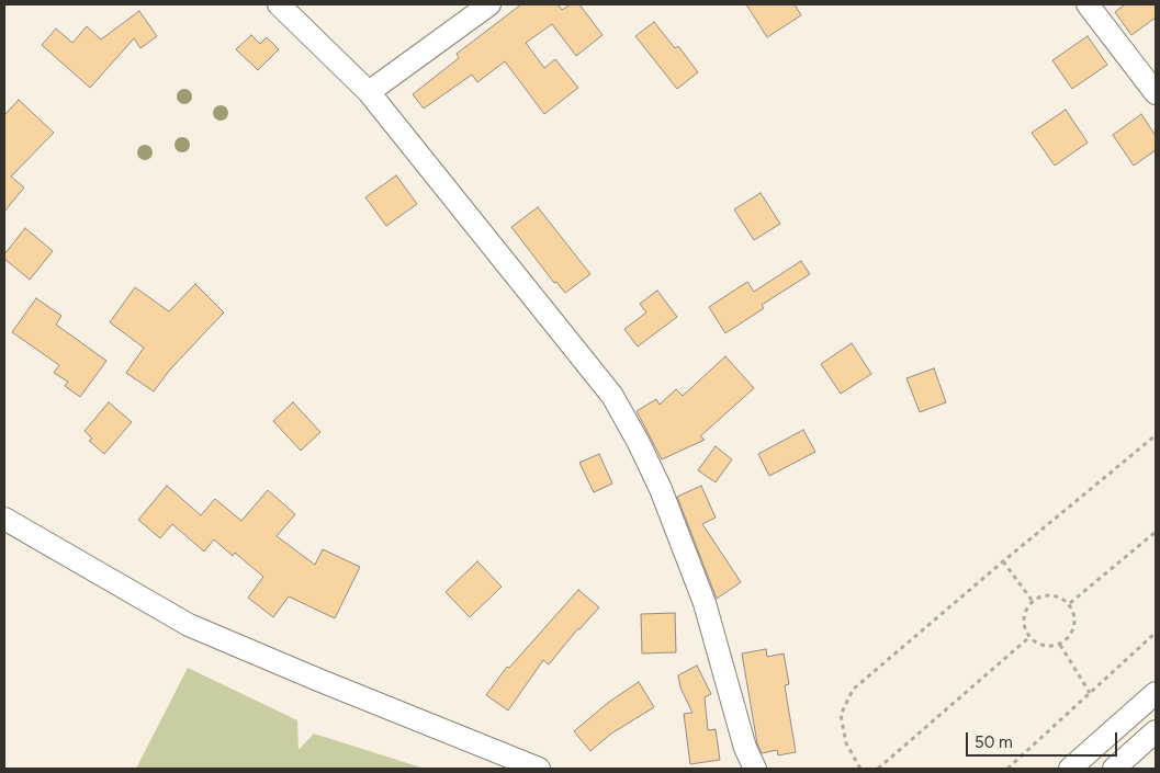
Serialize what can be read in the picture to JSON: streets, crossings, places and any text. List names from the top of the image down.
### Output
{
  "scale_bar": "50 m"
}
